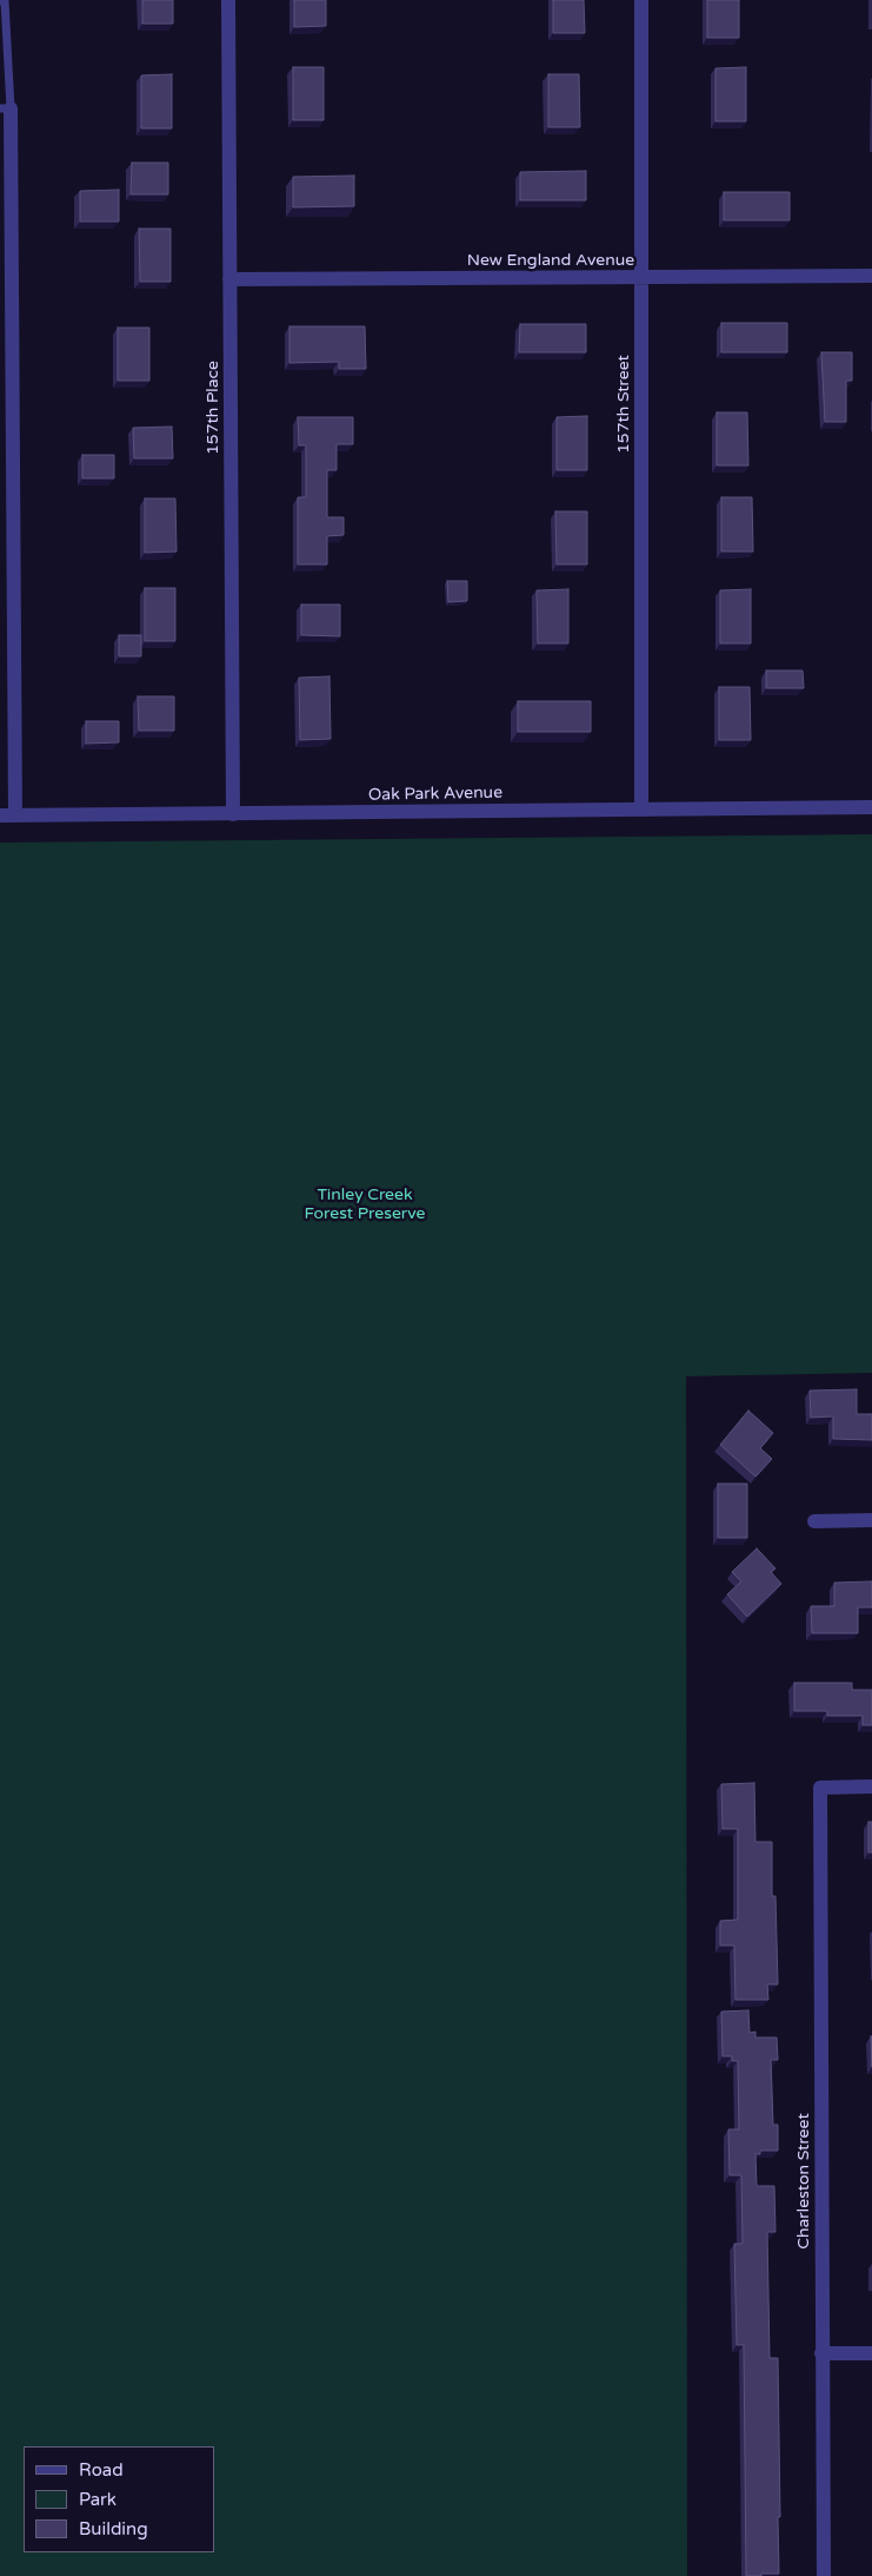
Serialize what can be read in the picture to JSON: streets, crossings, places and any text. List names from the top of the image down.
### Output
{
  "streets": {
    "street": [
      "New England Avenue",
      "157th Street",
      "157th Place",
      "Oak Park Avenue",
      "Charleston Street"
    ]
  },
  "crossings": [
    ["New England Avenue", "157th Street"],
    ["New England Avenue", "157th Place"],
    ["157th Street", "Oak Park Avenue"],
    ["157th Place", "Oak Park Avenue"]
  ],
  "parks": ["Tinley Creek Forest Preserve"],
  "legend": ["Road", "Park", "Building"]
}
